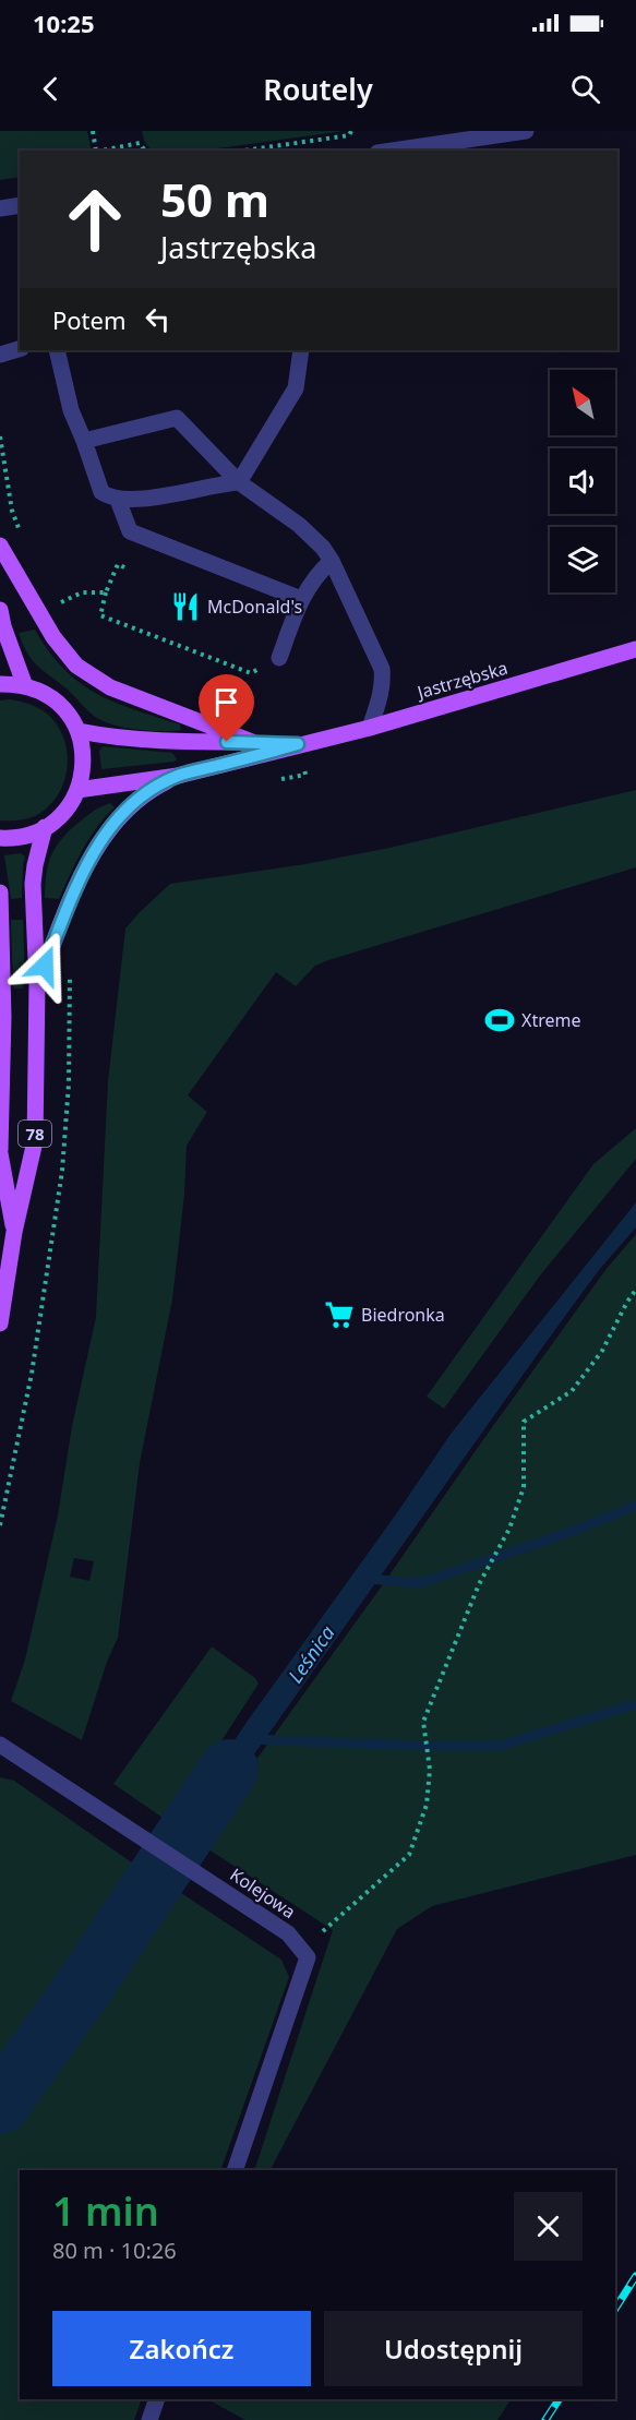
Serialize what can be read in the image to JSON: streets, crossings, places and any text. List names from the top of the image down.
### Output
{
  "streets": {
    "main road": ["Jastrzębska", "78"],
    "street": ["Kolejowa"]
  },
  "water": ["Leśnica"],
  "places": {
    "restaurant": ["McDonald's"],
    "sports": ["Xtreme"],
    "supermarket": ["Biedronka"]
  },
  "north": "top left",
  "page": {
    "status": "10:25",
    "header": "Routely",
    "turn": ["50 m", "Jastrzębska"],
    "then": "Potem",
    "heading": ["1 min", "80 m · 10:26"],
    "buttons": ["Zakończ", "Udostępnij"]
  }
}
